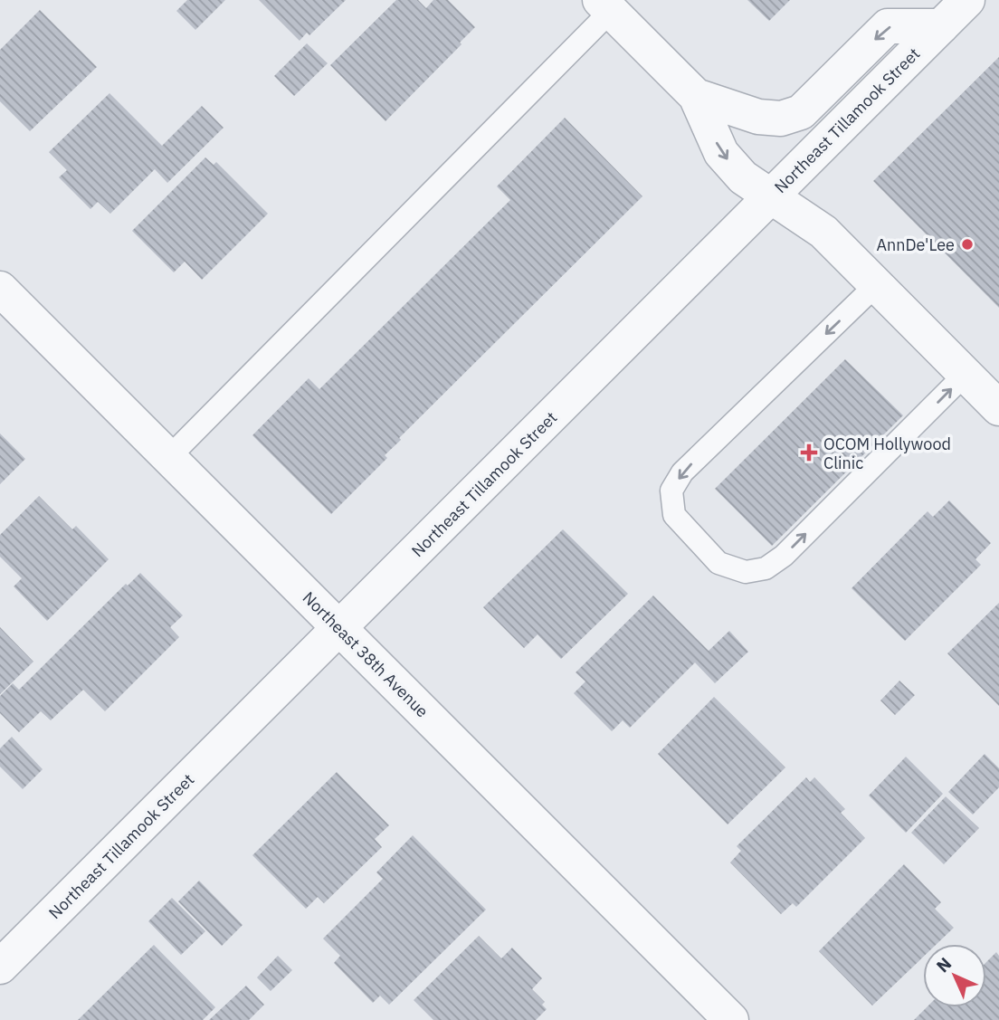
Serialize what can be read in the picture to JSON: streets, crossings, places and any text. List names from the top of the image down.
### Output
{
  "streets": {
    "street": ["Northeast Tillamook Street", "Northeast 38th Avenue"]
  },
  "crossings": [
    ["Northeast Tillamook Street", "Northeast 38th Avenue"]
  ],
  "places": {
    "other": ["AnnDe'Lee"],
    "health": ["OCOM Hollywood Clinic"]
  },
  "north": "top left"
}
